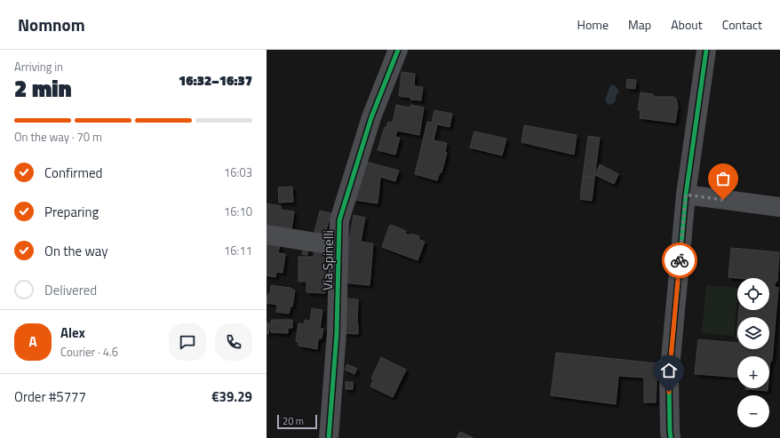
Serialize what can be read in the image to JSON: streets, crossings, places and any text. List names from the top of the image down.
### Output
{
  "streets": {
    "street": ["Via Spinelli"]
  },
  "scale_bar": "20 m",
  "page": {
    "header": "Nomnom",
    "nav": [
      "Home",
      "Map",
      "About",
      "Contact"
    ],
    "heading": ["2 min", "Arriving in", "16:32–16:37"],
    "panel": [
      "Alex",
      "Courier · 4.6",
      "Order #5777",
      "€39.29"
    ],
    "bar": "On the way · 70 m",
    "list": [
      ["Confirmed", "16:03"],
      ["Preparing", "16:10"],
      ["On the way", "16:11"],
      "Delivered"
    ],
    "map_buttons": ["+", "−"],
    "round": "A",
    "scale": "20 m"
  }
}
